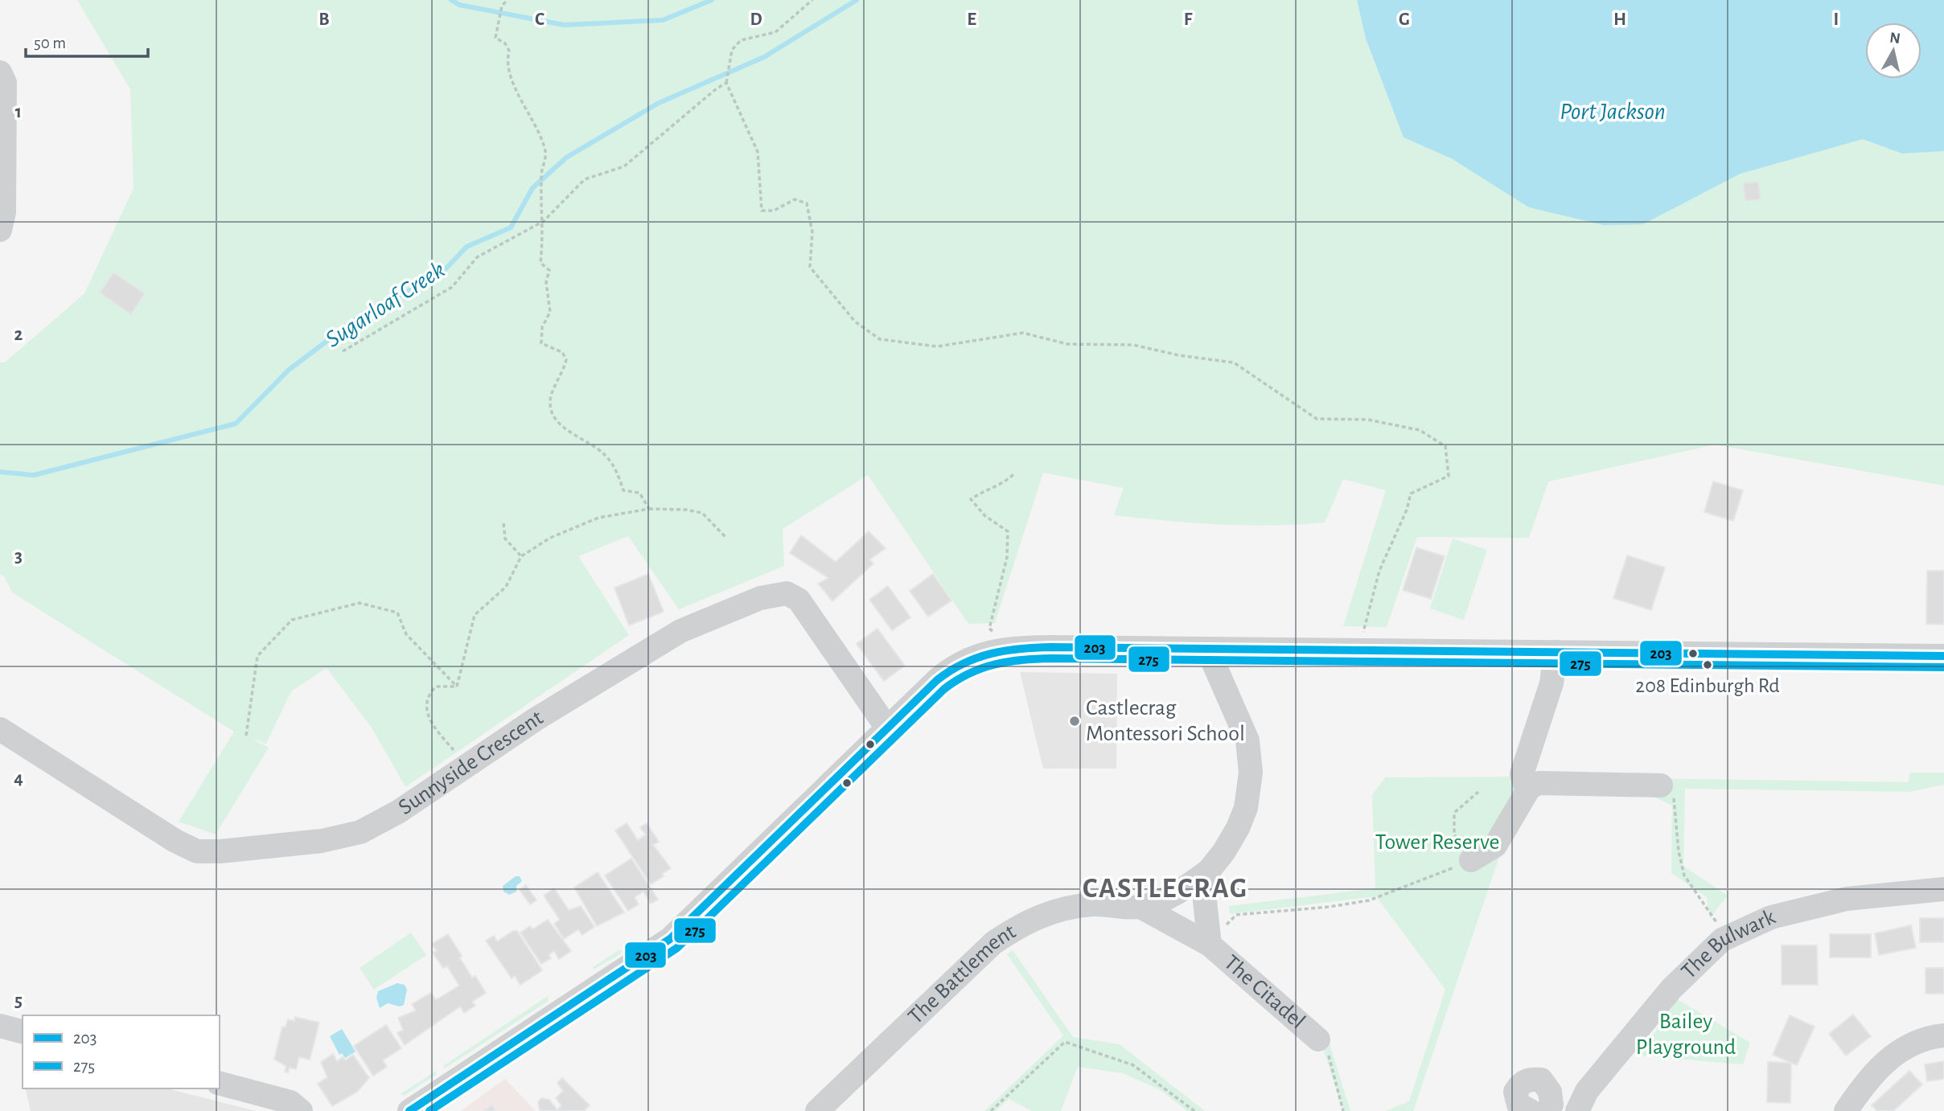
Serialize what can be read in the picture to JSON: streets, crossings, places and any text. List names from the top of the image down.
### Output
{
  "streets": {
    "street": [
      "Sunnyside Crescent",
      "The Bulwark",
      "The Battlement",
      "The Citadel"
    ]
  },
  "crossings": [
    ["The Battlement", "The Citadel"]
  ],
  "districts": ["CASTLECRAG"],
  "water": ["Port Jackson", "Sugarloaf Creek"],
  "parks": ["Tower Reserve", "Bailey Playground"],
  "places": ["208 Edinburgh Rd", "Castlecrag Montessori School"],
  "lines": ["transit line 203", "transit line 275"],
  "legend": ["203", "275"],
  "scale_bar": "50 m",
  "north": "top",
  "grid": {
    "columns": [
      "B",
      "C",
      "D",
      "E",
      "F",
      "G",
      "H",
      "I"
    ],
    "rows": [
      "1",
      "2",
      "3",
      "4",
      "5"
    ]
  }
}
